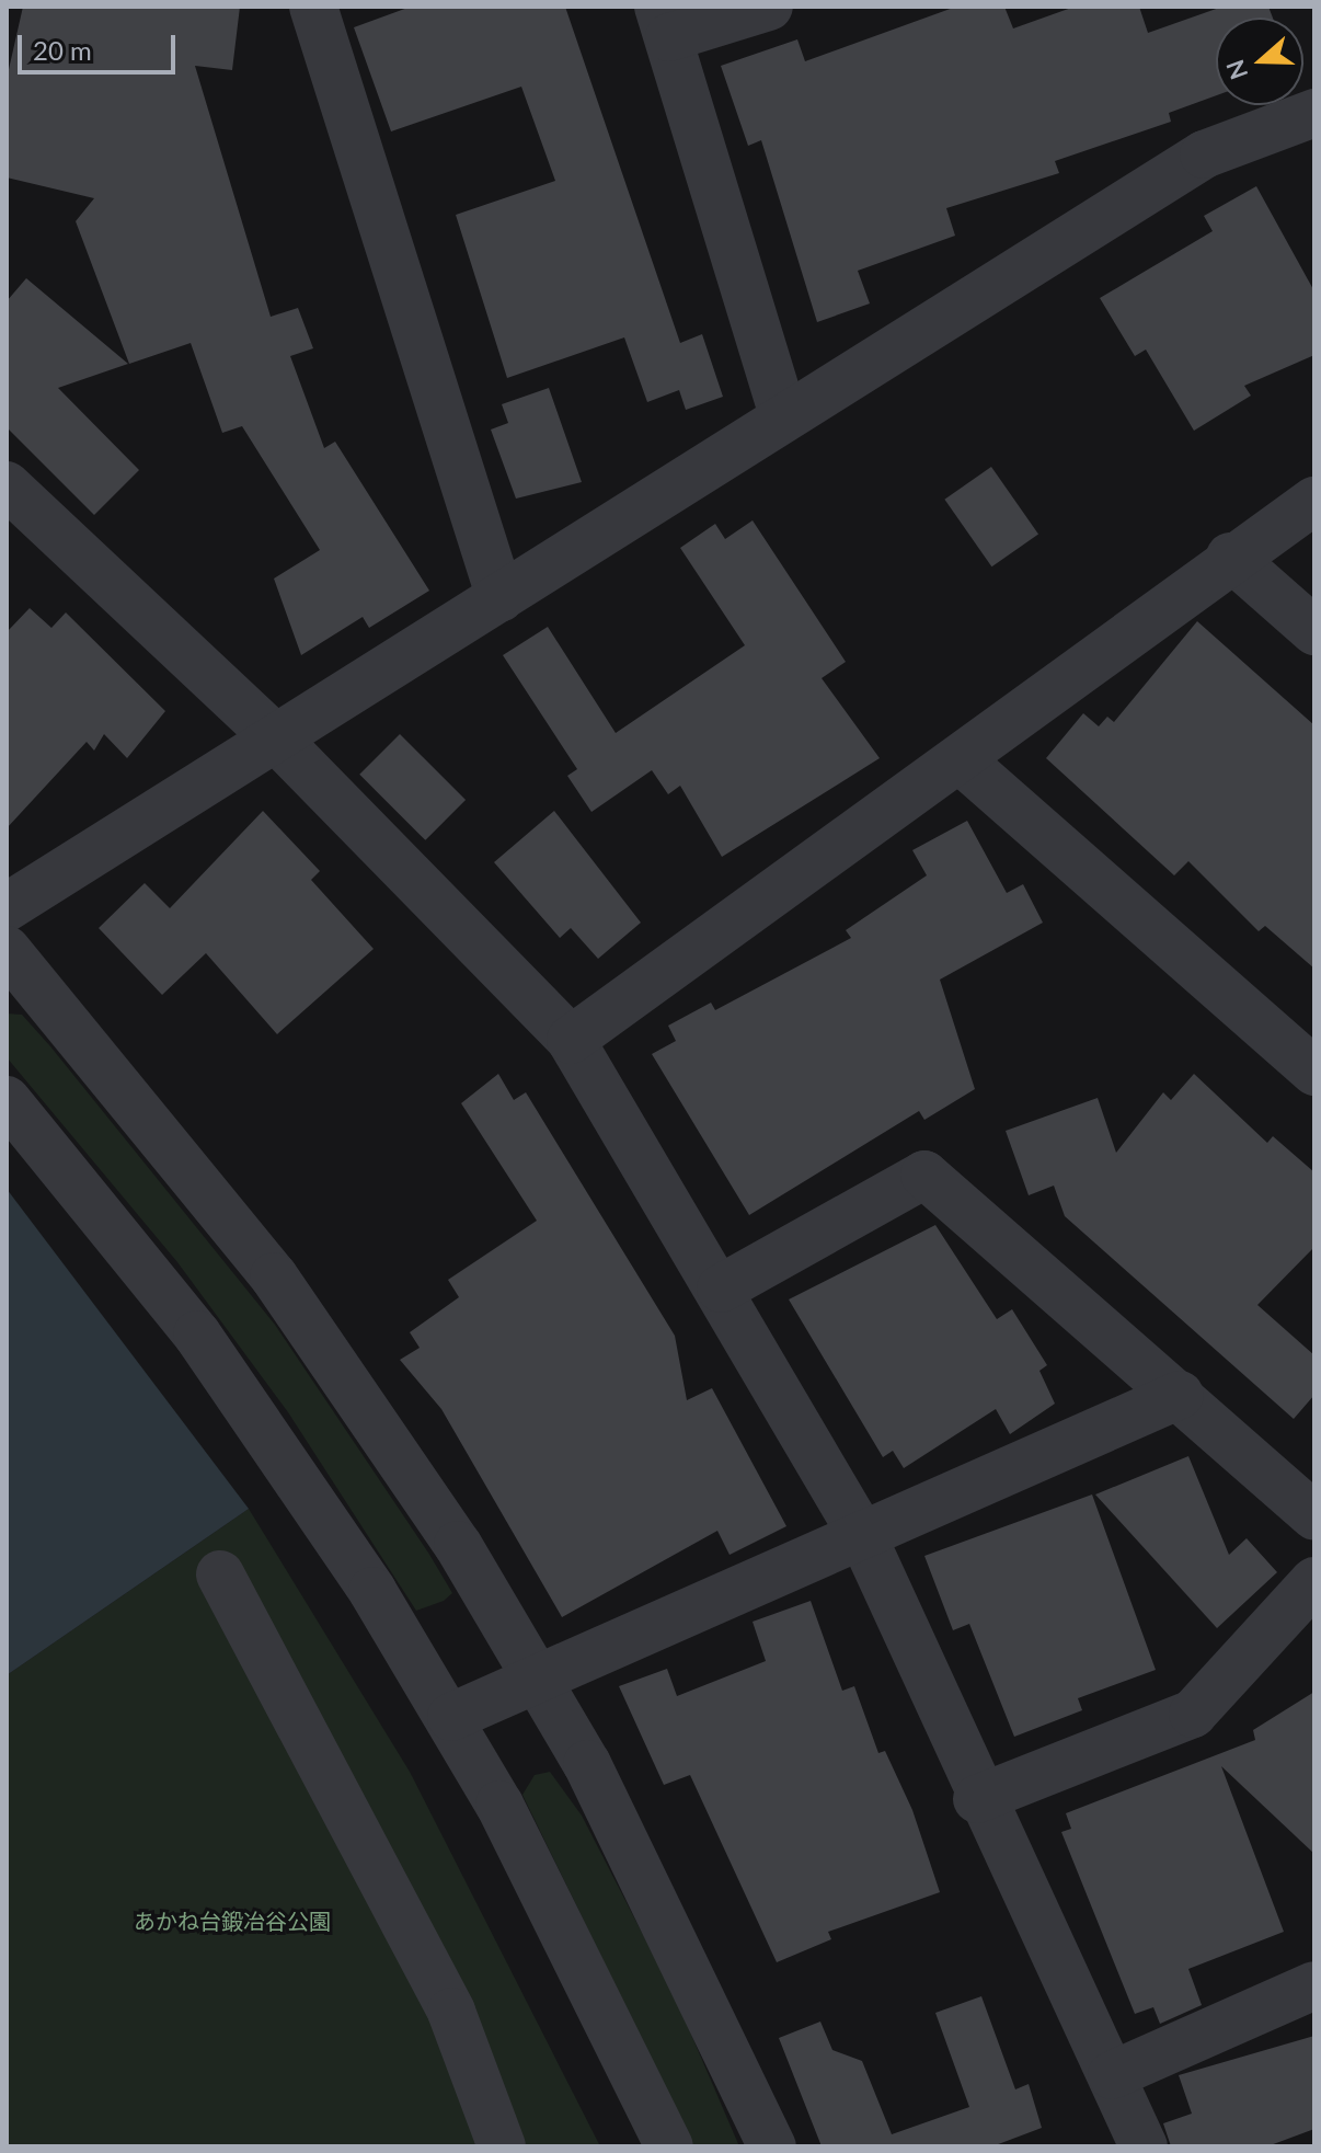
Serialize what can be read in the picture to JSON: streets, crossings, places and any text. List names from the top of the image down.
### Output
{
  "parks": ["あかね台鍛冶谷公園"],
  "scale_bar": "20 m",
  "north": "left"
}
